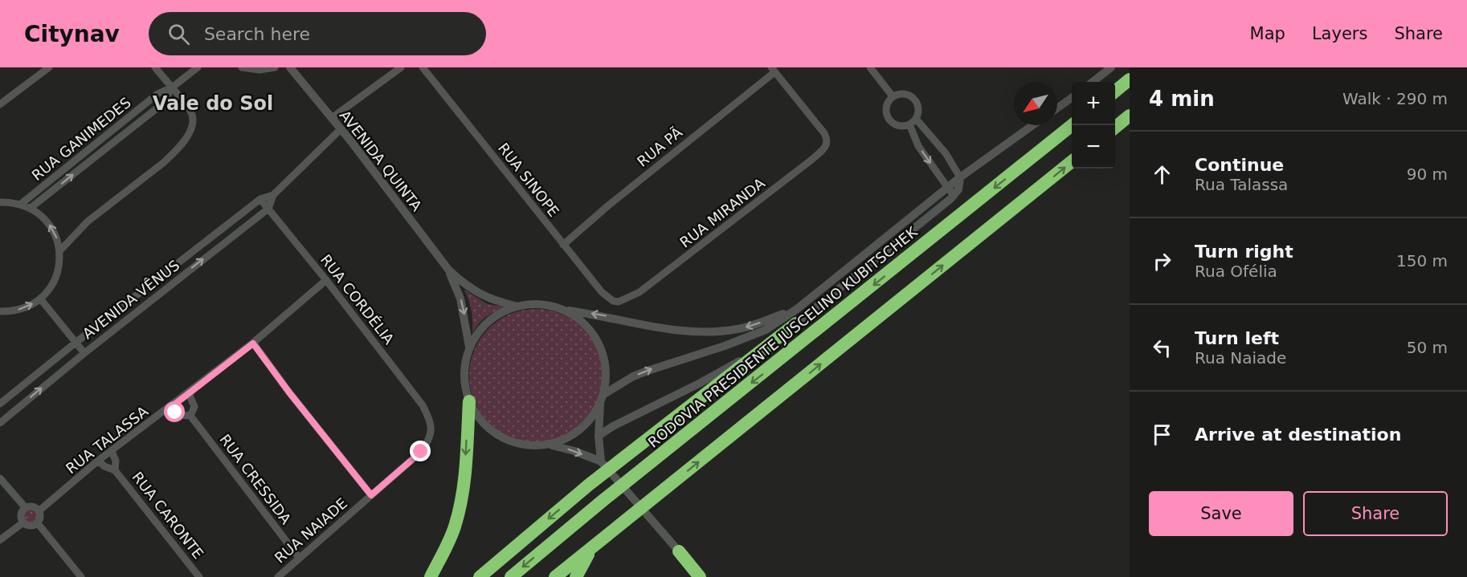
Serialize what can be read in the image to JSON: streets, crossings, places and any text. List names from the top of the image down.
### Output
{
  "streets": {
    "highway": ["RODOVIA PRESIDENTE JUSCELINO KUBITSCHEK"],
    "street": [
      "RUA GANIMEDES",
      "RUA PÃ",
      "AVENIDA QUINTA",
      "RUA SINOPE",
      "RUA MIRANDA",
      "AVENIDA VÊNUS",
      "RUA CORDÉLIA",
      "RUA TALASSA",
      "RUA CRESSIDA",
      "RUA CARONTE",
      "RUA NAIADE"
    ]
  },
  "crossings": [
    ["RUA PÃ", "RUA SINOPE"],
    ["RUA PÃ", "RUA MIRANDA"],
    ["AVENIDA QUINTA", "AVENIDA VÊNUS"],
    ["RUA SINOPE", "RUA MIRANDA"],
    ["AVENIDA VÊNUS", "RUA CORDÉLIA"],
    ["RUA CORDÉLIA", "RUA TALASSA"],
    ["RUA CORDÉLIA", "RUA NAIADE"],
    ["RUA TALASSA", "RUA CARONTE"],
    ["RUA CRESSIDA", "RUA NAIADE"]
  ],
  "districts": ["Vale do Sol"],
  "north": "bottom left",
  "page": {
    "header": "Citynav",
    "search": "Search here",
    "nav": ["Map", "Layers", "Share"],
    "heading": ["4 min", "Walk · 290 m"],
    "map_buttons": ["+", "−"],
    "list": [
      ["Continue", "Rua Talassa", "90 m"],
      ["Turn right", "Rua Ofélia", "150 m"],
      ["Turn left", "Rua Naiade", "50 m"],
      "Arrive at destination"
    ],
    "buttons": ["Save", "Share"]
  }
}
